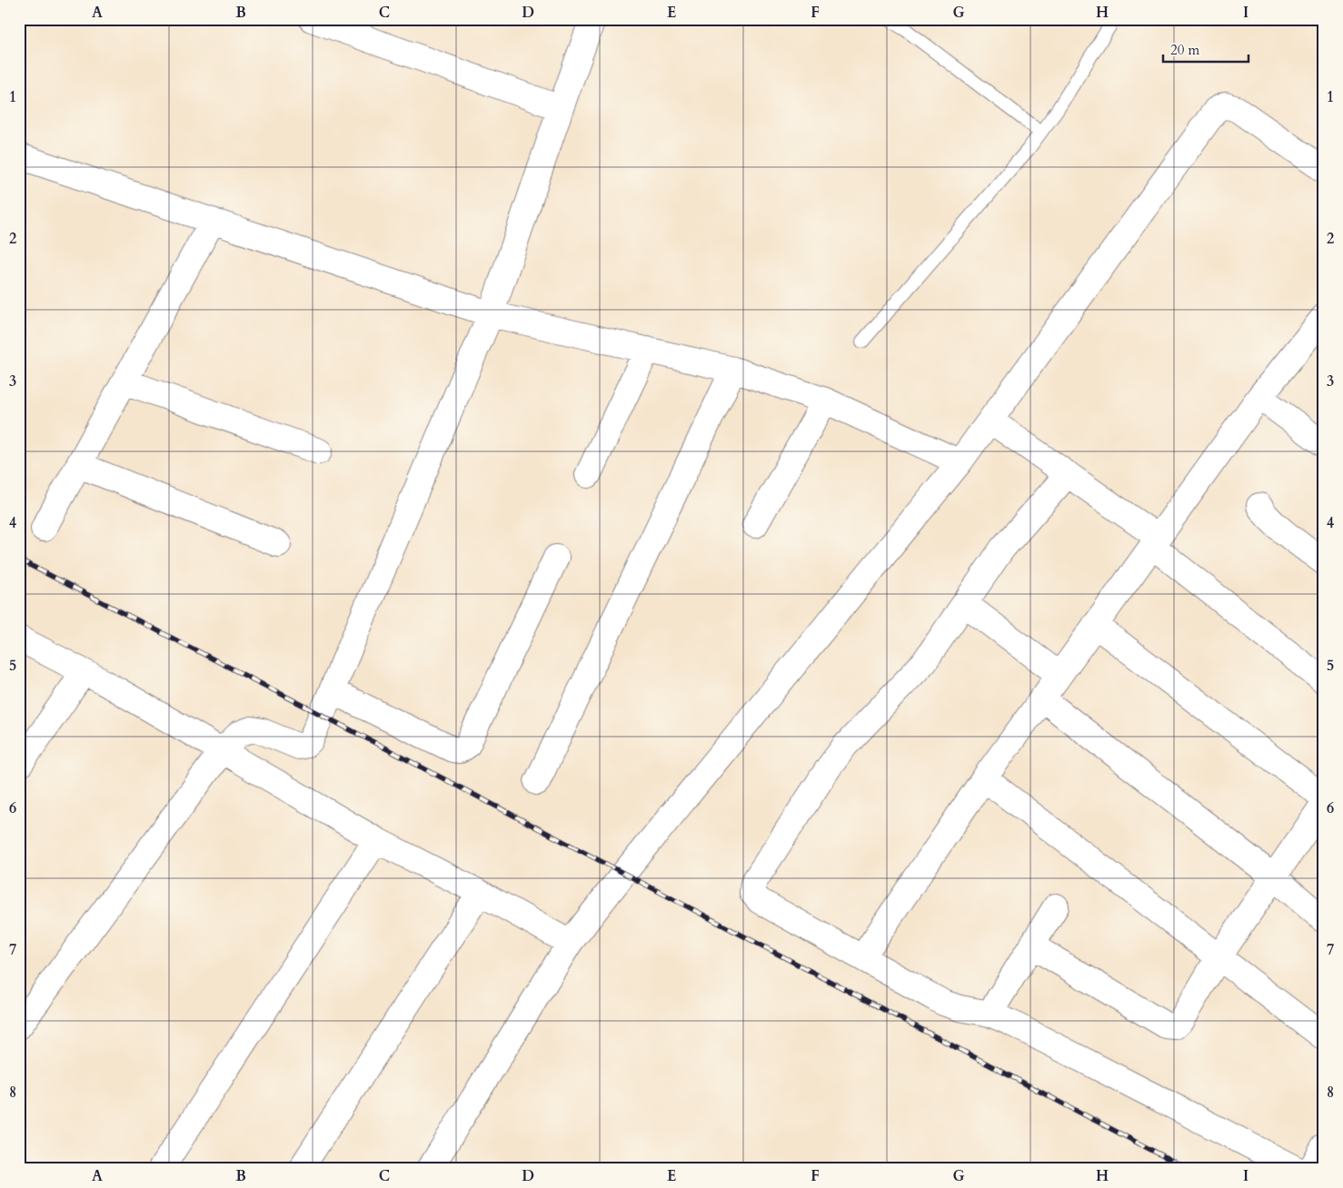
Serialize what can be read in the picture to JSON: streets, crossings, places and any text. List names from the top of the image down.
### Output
{
  "scale_bar": "20 m",
  "grid": {
    "columns": [
      "A",
      "B",
      "C",
      "D",
      "E",
      "F",
      "G",
      "H",
      "I"
    ],
    "rows": [
      "1",
      "2",
      "3",
      "4",
      "5",
      "6",
      "7",
      "8"
    ]
  }
}
